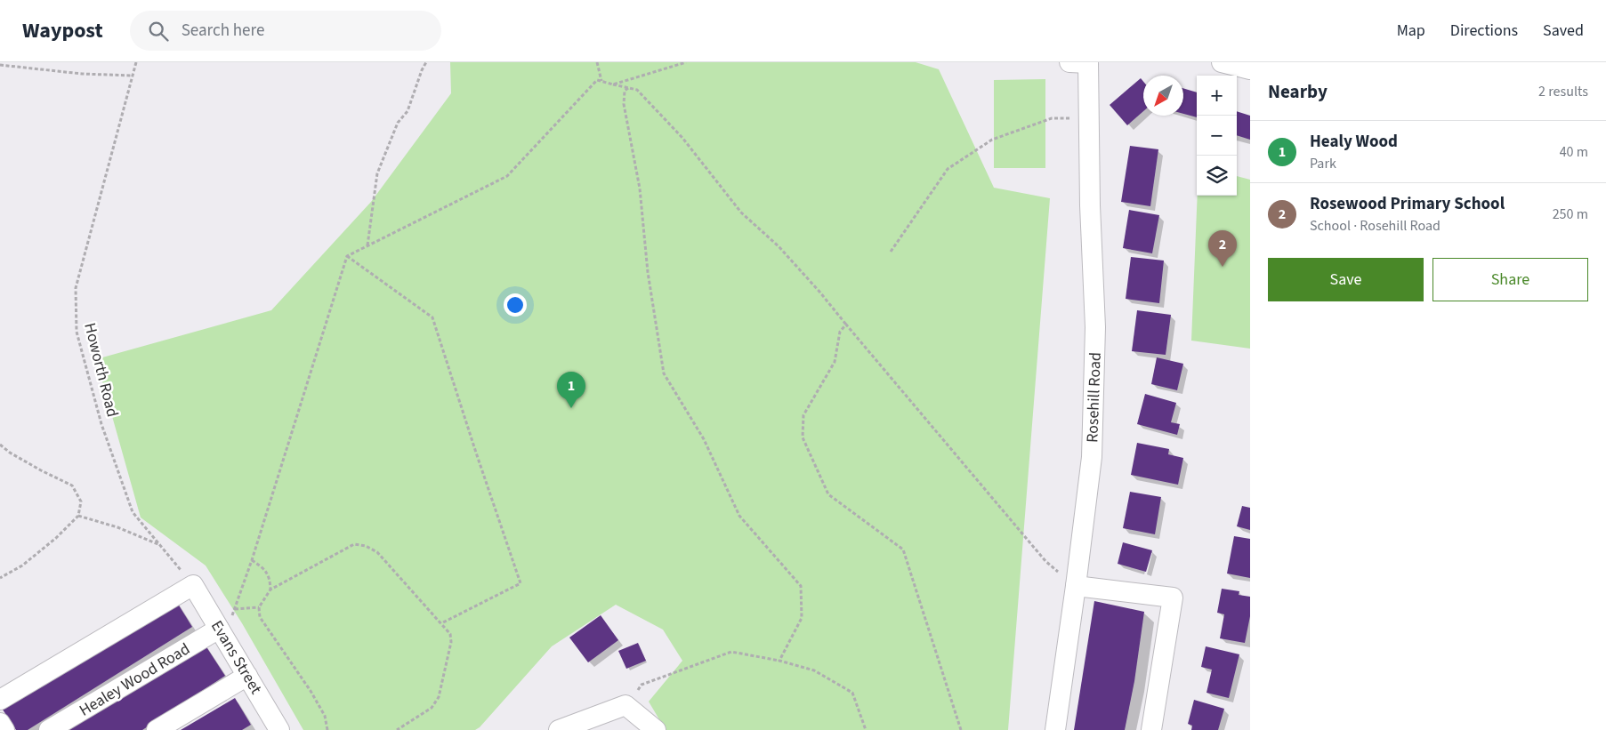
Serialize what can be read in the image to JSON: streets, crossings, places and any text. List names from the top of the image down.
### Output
{
  "streets": {
    "street": ["Rosehill Road", "Evans Street", "Healey Wood Road"],
    "path": ["Howorth Road"]
  },
  "crossings": [
    ["Howorth Road", "Evans Street"],
    ["Evans Street", "Healey Wood Road"]
  ],
  "north": "bottom left",
  "page": {
    "header": "Waypost",
    "search": "Search here",
    "nav": ["Map", "Directions", "Saved"],
    "heading": ["Nearby", "2 results"],
    "map_buttons": ["+", "−"],
    "list": [
      {
        "mark": "1",
        "name": "Healy Wood",
        "note": "Park",
        "value": "40 m"
      },
      {
        "mark": "2",
        "name": "Rosewood Primary School",
        "note": "School · Rosehill Road",
        "value": "250 m"
      }
    ],
    "pins": ["2", "1"],
    "buttons": ["Save", "Share"]
  }
}
